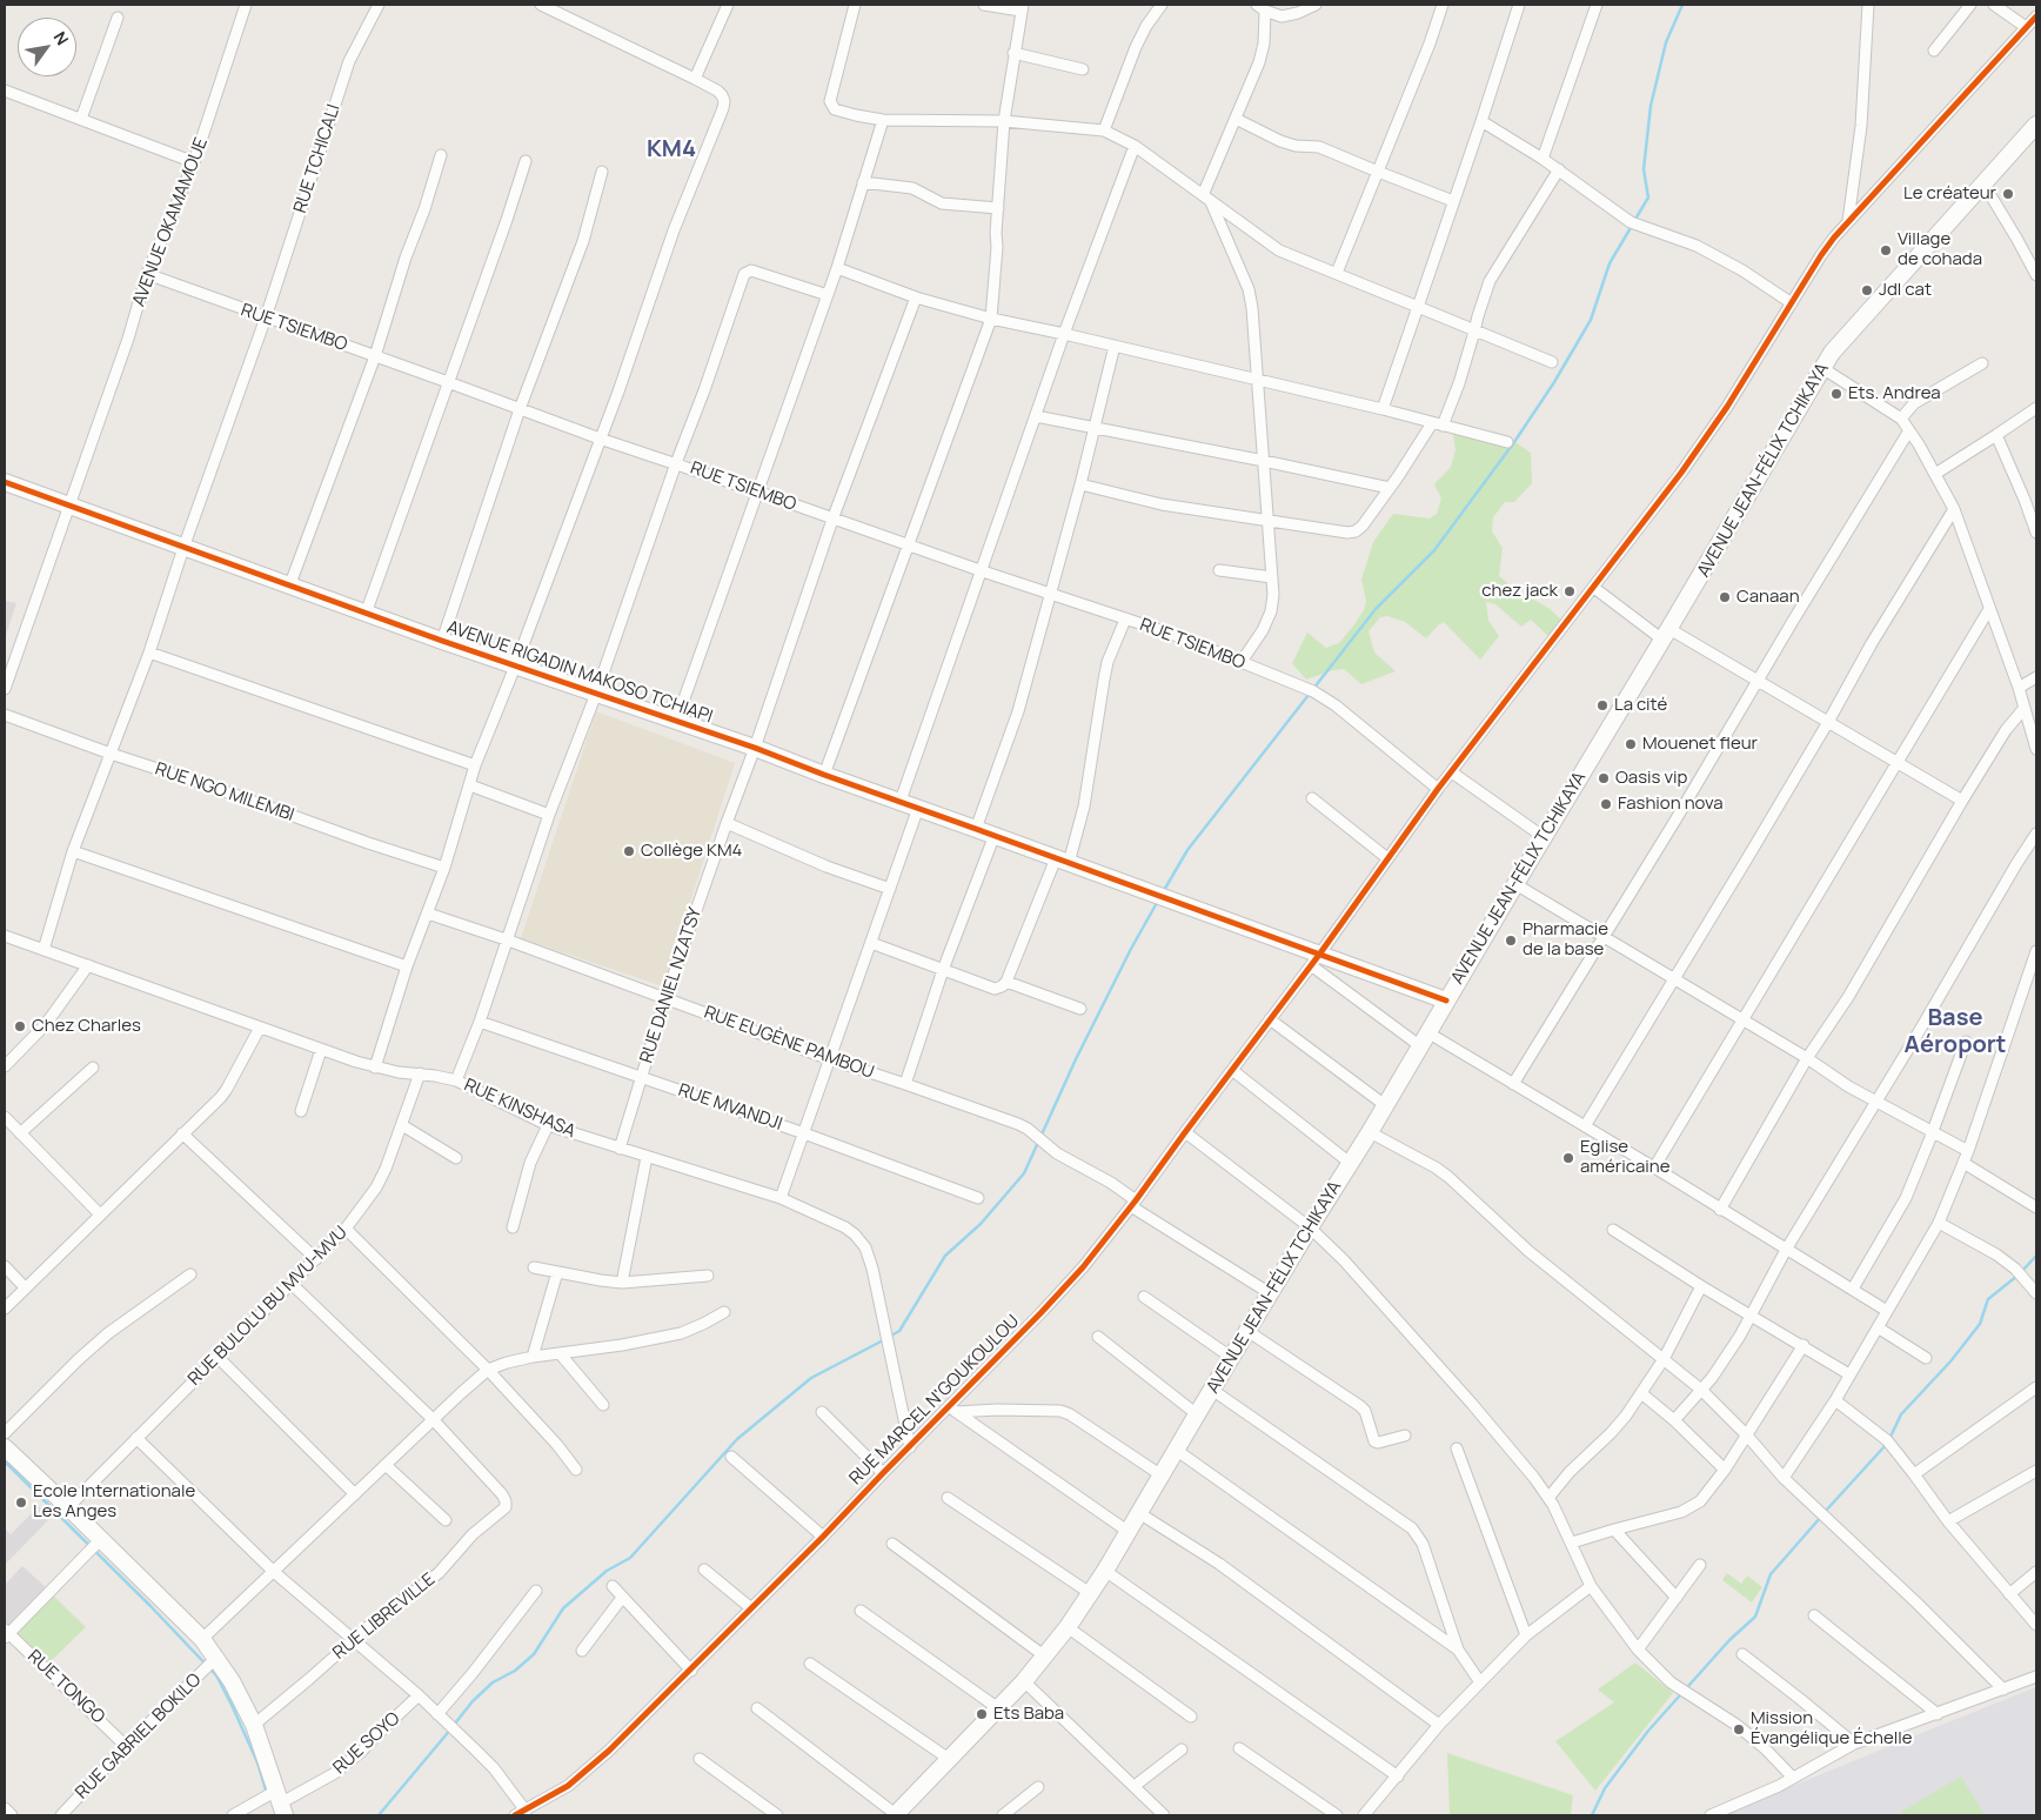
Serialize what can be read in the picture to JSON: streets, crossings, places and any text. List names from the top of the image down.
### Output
{
  "streets": {
    "street": [
      "RUE TCHICALI",
      "AVENUE OKAMAMOUE",
      "RUE TSIEMBO",
      "AVENUE JEAN-FÉLIX TCHIKAYA",
      "AVENUE RIGADIN MAKOSO TCHIAPI",
      "RUE NGO MILEMBI",
      "RUE DANIEL NZATSY",
      "RUE EUGÈNE PAMBOU",
      "RUE MVANDJI",
      "RUE KINSHASA",
      "RUE BULOLU BU MVU-MVU",
      "RUE MARCEL N'GOUKOULOU",
      "RUE LIBREVILLE",
      "RUE TONGO",
      "RUE GABRIEL BOKILO",
      "RUE SOYO"
    ]
  },
  "crossings": [
    ["RUE TCHICALI", "RUE TSIEMBO"],
    ["RUE TCHICALI", "AVENUE RIGADIN MAKOSO TCHIAPI"],
    ["RUE TCHICALI", "RUE NGO MILEMBI"],
    ["RUE TCHICALI", "RUE KINSHASA"],
    ["AVENUE OKAMAMOUE", "RUE TSIEMBO"],
    ["AVENUE OKAMAMOUE", "AVENUE RIGADIN MAKOSO TCHIAPI"],
    ["RUE TSIEMBO", "RUE DANIEL NZATSY"],
    ["RUE TSIEMBO", "RUE MARCEL N'GOUKOULOU"],
    ["AVENUE JEAN-FÉLIX TCHIKAYA", "AVENUE RIGADIN MAKOSO TCHIAPI"],
    ["AVENUE JEAN-FÉLIX TCHIKAYA", "RUE EUGÈNE PAMBOU"],
    ["AVENUE RIGADIN MAKOSO TCHIAPI", "RUE DANIEL NZATSY"],
    ["AVENUE RIGADIN MAKOSO TCHIAPI", "RUE MARCEL N'GOUKOULOU"],
    ["RUE DANIEL NZATSY", "RUE EUGÈNE PAMBOU"],
    ["RUE DANIEL NZATSY", "RUE MVANDJI"],
    ["RUE DANIEL NZATSY", "RUE KINSHASA"],
    ["RUE EUGÈNE PAMBOU", "RUE MARCEL N'GOUKOULOU"],
    ["RUE KINSHASA", "RUE BULOLU BU MVU-MVU"],
    ["RUE KINSHASA", "RUE MARCEL N'GOUKOULOU"],
    ["RUE TONGO", "RUE GABRIEL BOKILO"]
  ],
  "districts": ["KM4", "Base Aéroport"],
  "places": [
    "Le créateur",
    "Village de cohada",
    "Jdl cat",
    "Ets. Andrea",
    "chez jack",
    "Canaan",
    "La cité",
    "Mouenet fleur",
    "Oasis vip",
    "Fashion nova",
    "Collège KM4",
    "Pharmacie de la base",
    "Chez Charles",
    "Eglise américaine",
    "Ecole Internationale Les Anges",
    "Ets Baba",
    "Mission Évangélique Échelle"
  ],
  "north": "top right"
}
